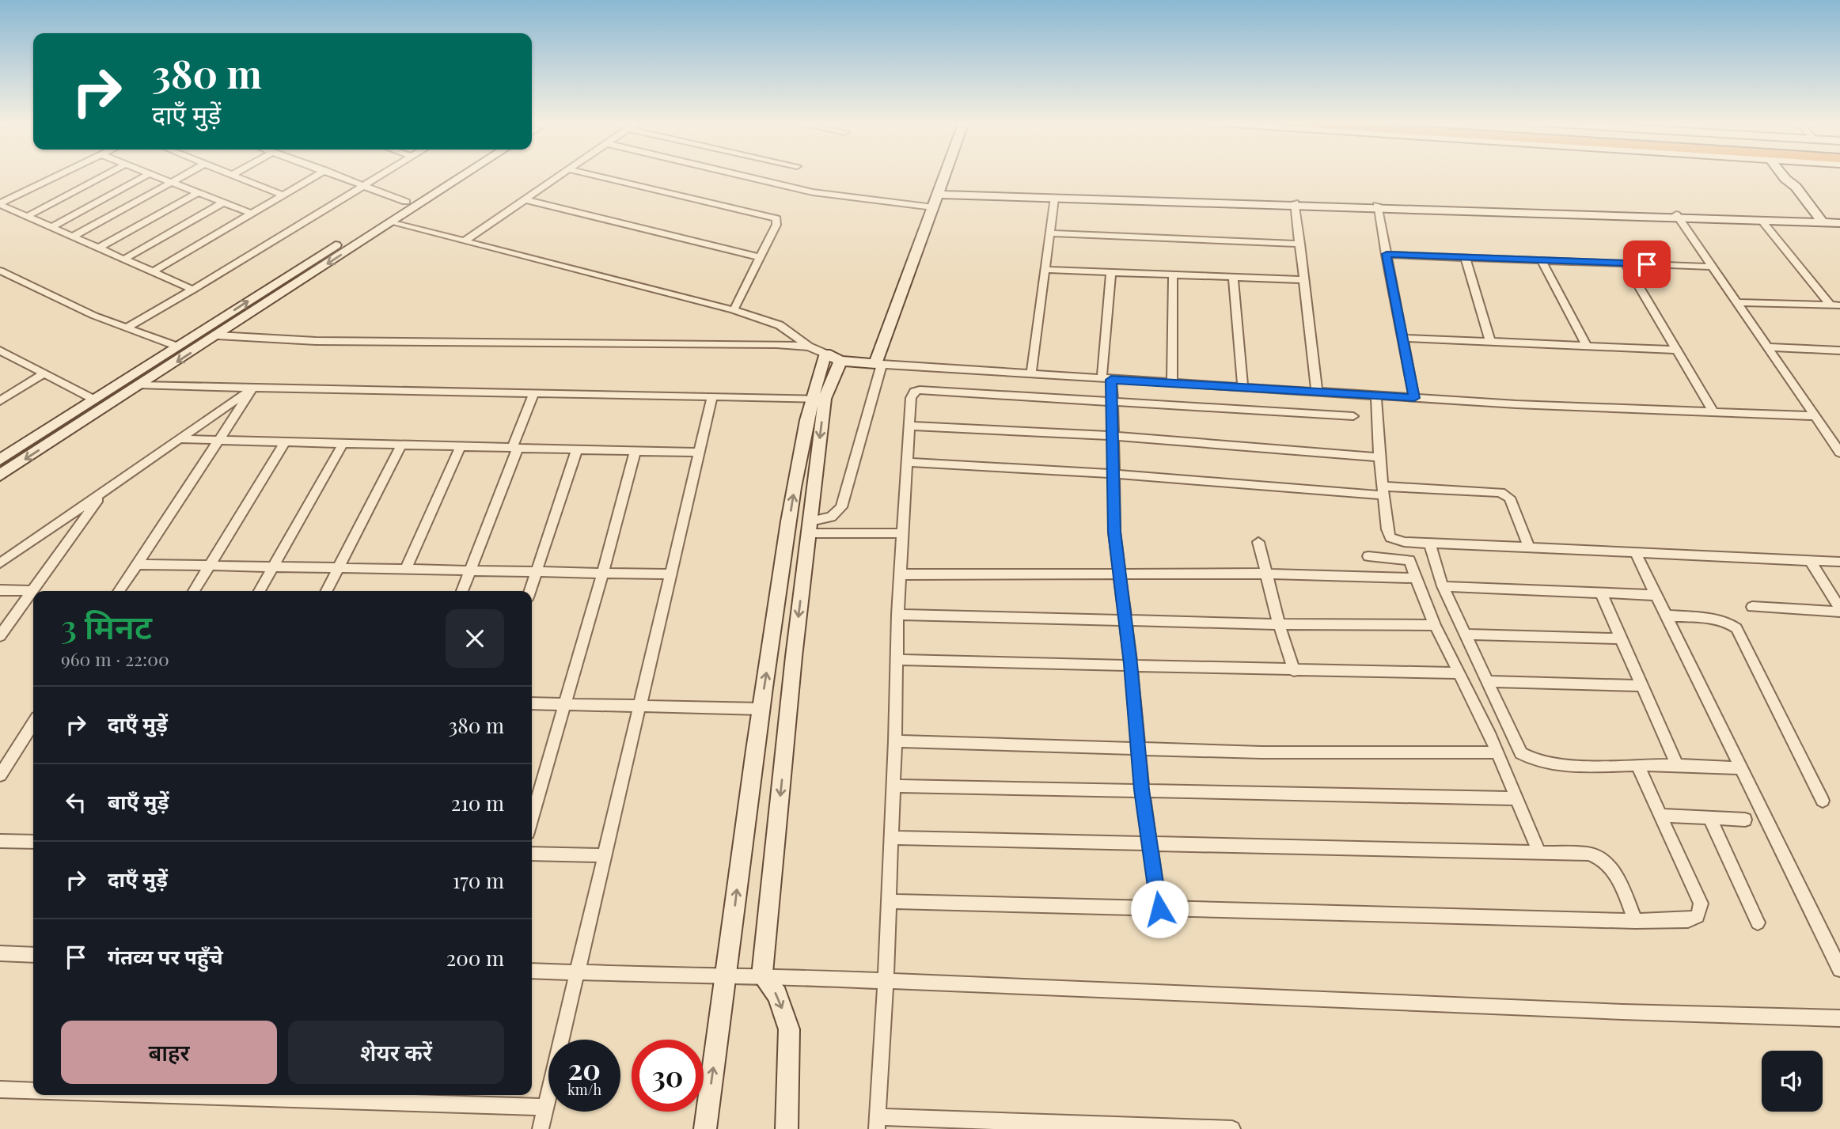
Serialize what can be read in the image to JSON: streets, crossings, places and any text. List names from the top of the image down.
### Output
{
  "page": {
    "turn": ["380 m", "दाएँ मुड़ें"],
    "heading": ["3 मिनट", "960 m · 22:00"],
    "list": [
      {
        "name": "दाएँ मुड़ें",
        "value": "380 m"
      },
      {
        "name": "बाएँ मुड़ें",
        "value": "210 m"
      },
      {
        "name": "दाएँ मुड़ें",
        "value": "170 m"
      },
      {
        "name": "गंतव्य पर पहुँचे",
        "value": "200 m"
      }
    ],
    "buttons": ["बाहर", "शेयर करें"],
    "speed": "20 km/h",
    "limit": "30"
  }
}
